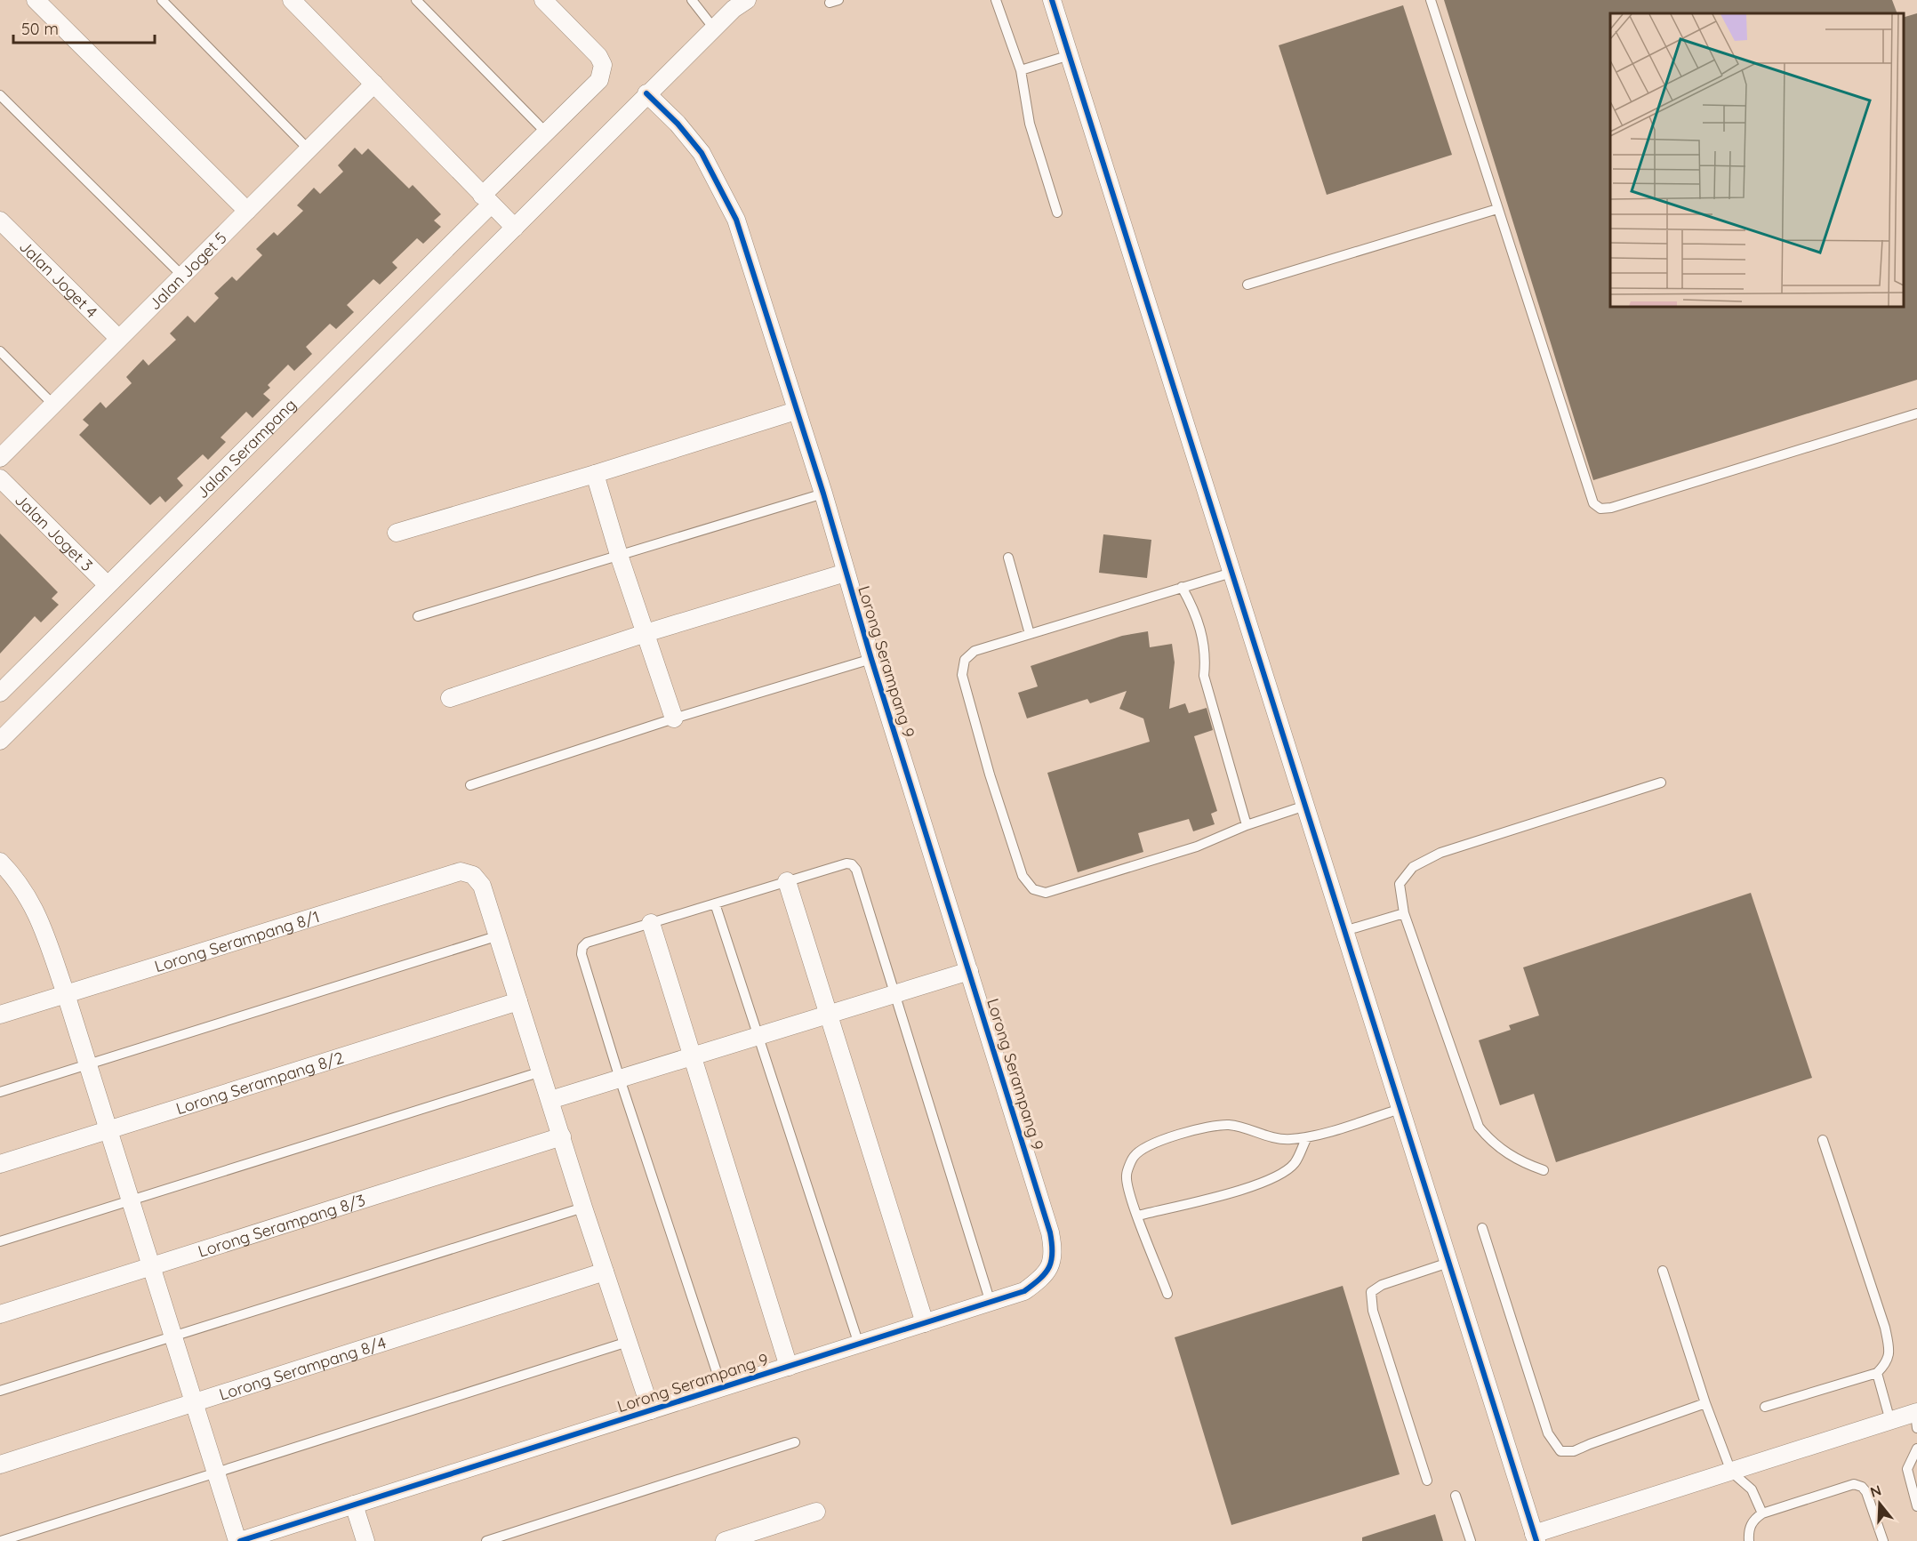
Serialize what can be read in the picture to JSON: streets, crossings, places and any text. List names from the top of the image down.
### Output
{
  "streets": {
    "street": [
      "Jalan Joget 5",
      "Jalan Joget 4",
      "Jalan Serampang",
      "Jalan Joget 3",
      "Lorong Serampang 9",
      "Lorong Serampang 8/1",
      "Lorong Serampang 8/2",
      "Lorong Serampang 8/3",
      "Lorong Serampang 8/4"
    ]
  },
  "crossings": [
    ["Jalan Joget 5", "Jalan Joget 4"],
    ["Jalan Serampang", "Jalan Joget 3"]
  ],
  "scale_bar": "50 m",
  "north": "top"
}
